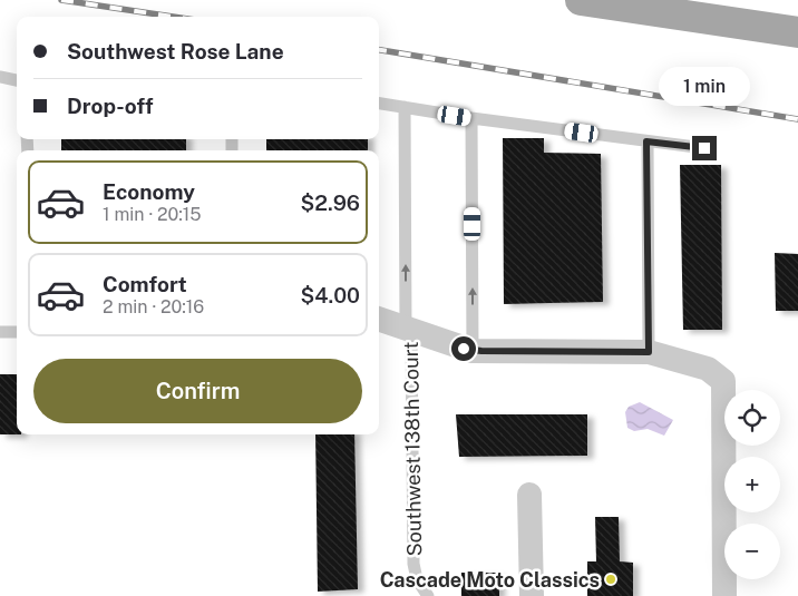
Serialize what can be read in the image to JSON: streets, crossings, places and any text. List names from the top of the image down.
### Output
{
  "streets": {
    "lane": ["Southwest 138th Court"]
  },
  "places": ["Cascade Moto Classics"],
  "page": {
    "banner": ["Southwest Rose Lane", "Drop-off"],
    "bubble": "1 min",
    "list": [
      {
        "name": "Economy",
        "note": "1 min · 20:15",
        "value": "$2.96"
      },
      {
        "name": "Comfort",
        "note": "2 min · 20:16",
        "value": "$4.00"
      }
    ],
    "buttons": "Confirm",
    "map_buttons": ["+", "−"]
  }
}
